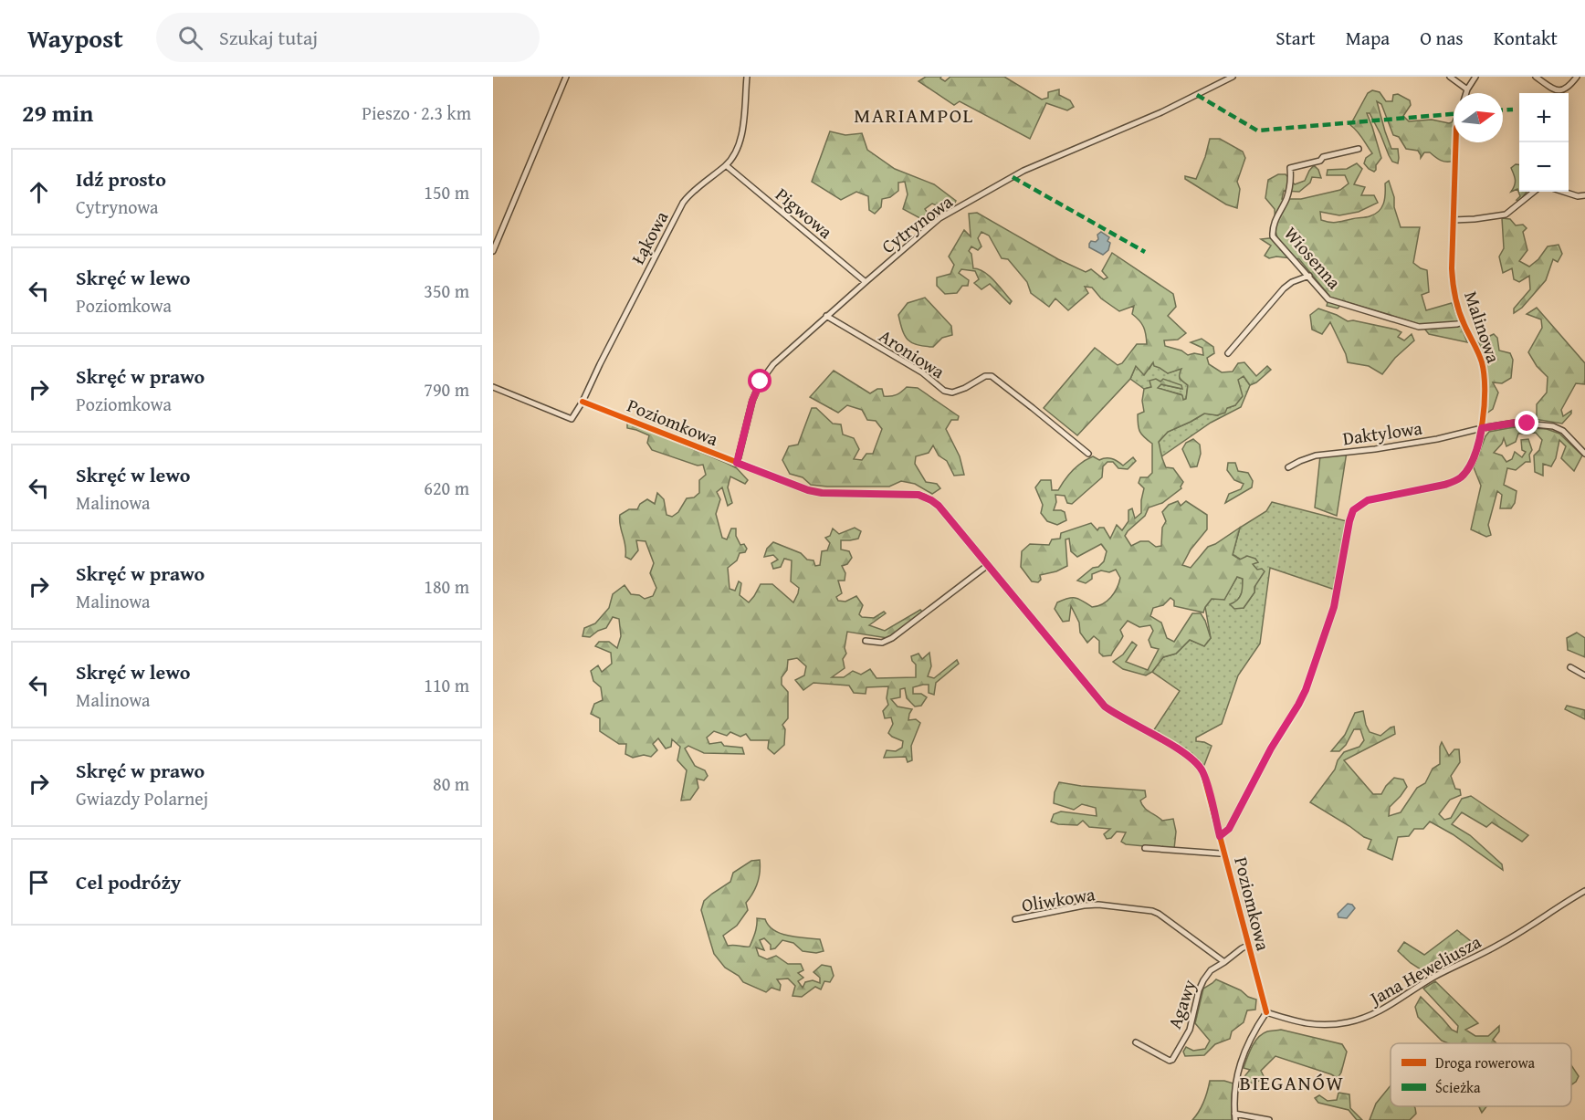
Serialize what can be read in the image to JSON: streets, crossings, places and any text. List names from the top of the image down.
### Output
{
  "streets": {
    "street": [
      "Pigwowa",
      "Cytrynowa",
      "Łąkowa",
      "Wiosenna",
      "Malinowa",
      "Aroniowa",
      "Poziomkowa",
      "Daktylowa",
      "Oliwkowa",
      "Jana Heweliusza",
      "Agawy"
    ]
  },
  "crossings": [
    ["Pigwowa", "Cytrynowa"],
    ["Pigwowa", "Łąkowa"],
    ["Cytrynowa", "Aroniowa"],
    ["Cytrynowa", "Poziomkowa"],
    ["Łąkowa", "Poziomkowa"],
    ["Wiosenna", "Malinowa"],
    ["Malinowa", "Poziomkowa"],
    ["Malinowa", "Daktylowa"],
    ["Poziomkowa", "Jana Heweliusza"],
    ["Oliwkowa", "Agawy"]
  ],
  "districts": ["MARIAMPOL", "BIEGANÓW"],
  "legend": ["Droga rowerowa", "Ścieżka"],
  "north": "right",
  "page": {
    "header": "Waypost",
    "search": "Szukaj tutaj",
    "nav": [
      "Start",
      "Mapa",
      "O nas",
      "Kontakt"
    ],
    "heading": ["29 min", "Pieszo · 2.3 km"],
    "map_buttons": ["+", "−"],
    "list": [
      ["Idź prosto", "Cytrynowa", "150 m"],
      ["Skręć w lewo", "Poziomkowa", "350 m"],
      ["Skręć w prawo", "Poziomkowa", "790 m"],
      ["Skręć w lewo", "Malinowa", "620 m"],
      ["Skręć w prawo", "Malinowa", "180 m"],
      ["Skręć w lewo", "Malinowa", "110 m"],
      ["Skręć w prawo", "Gwiazdy Polarnej", "80 m"],
      "Cel podróży"
    ]
  }
}
